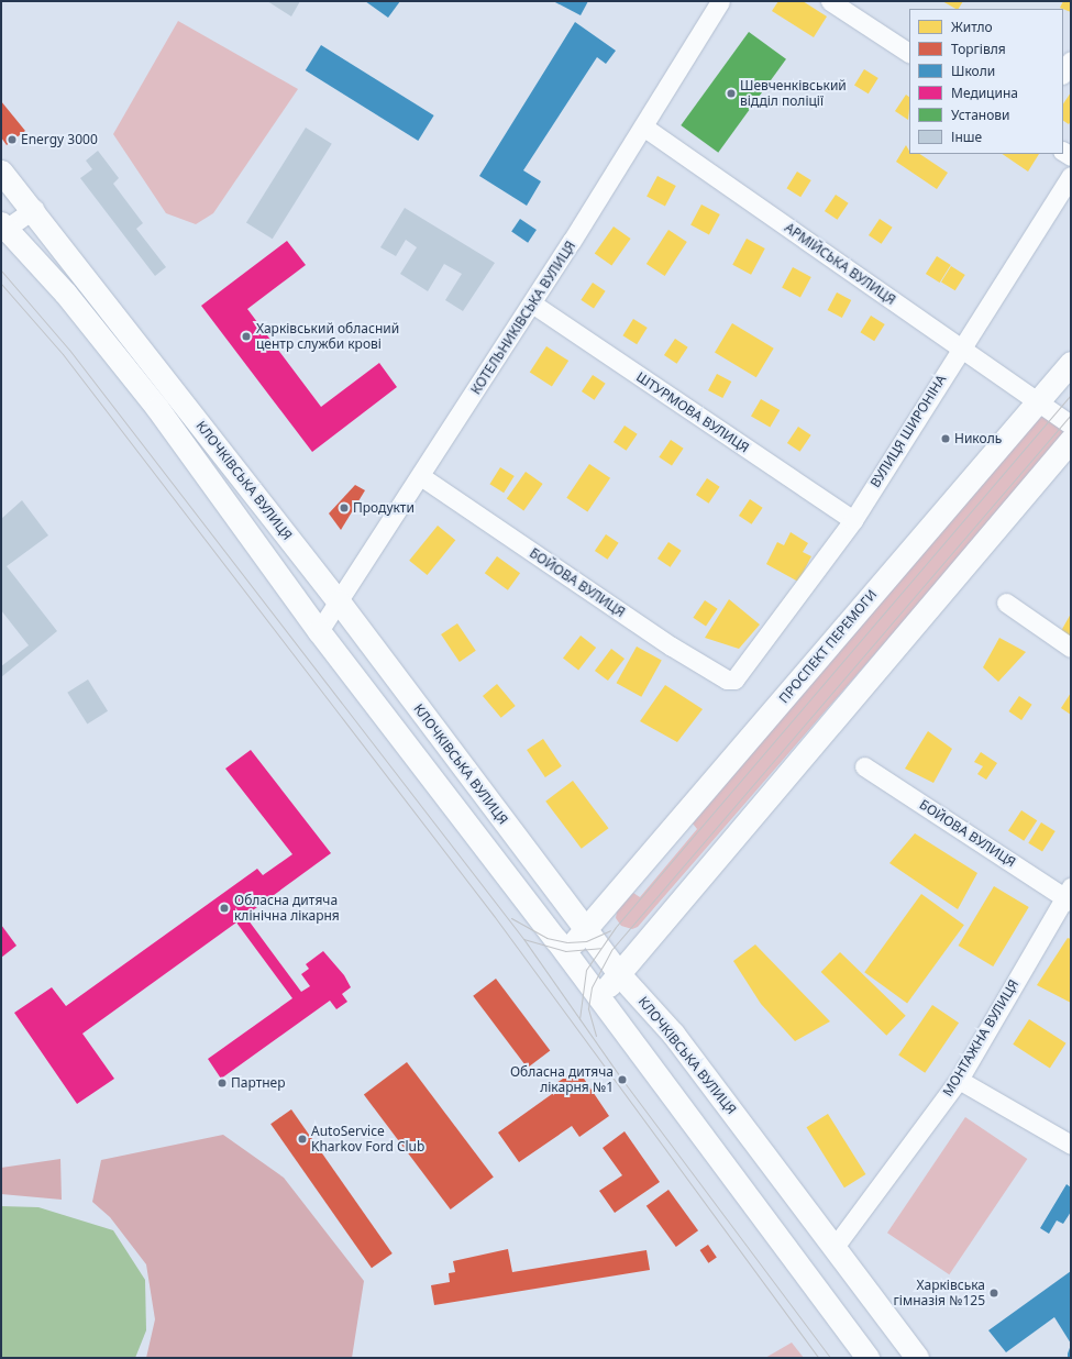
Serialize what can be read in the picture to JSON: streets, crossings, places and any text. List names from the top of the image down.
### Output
{
  "streets": {
    "main road": ["КЛОЧКІВСЬКА ВУЛИЦЯ", "ПРОСПЕКТ ПЕРЕМОГИ"],
    "street": [
      "АРМІЙСЬКА ВУЛИЦЯ",
      "КОТЕЛЬНИКІВСЬКА ВУЛИЦЯ",
      "ШТУРМОВА ВУЛИЦЯ",
      "ВУЛИЦЯ ШИРОНІНА",
      "БОЙОВА ВУЛИЦЯ",
      "МОНТАЖНА ВУЛИЦЯ"
    ]
  },
  "crossings": [
    ["АРМІЙСЬКА ВУЛИЦЯ", "КОТЕЛЬНИКІВСЬКА ВУЛИЦЯ"],
    ["АРМІЙСЬКА ВУЛИЦЯ", "ВУЛИЦЯ ШИРОНІНА"],
    ["АРМІЙСЬКА ВУЛИЦЯ", "ПРОСПЕКТ ПЕРЕМОГИ"],
    ["КОТЕЛЬНИКІВСЬКА ВУЛИЦЯ", "ШТУРМОВА ВУЛИЦЯ"],
    ["КОТЕЛЬНИКІВСЬКА ВУЛИЦЯ", "КЛОЧКІВСЬКА ВУЛИЦЯ"],
    ["КОТЕЛЬНИКІВСЬКА ВУЛИЦЯ", "БОЙОВА ВУЛИЦЯ"],
    ["ШТУРМОВА ВУЛИЦЯ", "ВУЛИЦЯ ШИРОНІНА"],
    ["ВУЛИЦЯ ШИРОНІНА", "БОЙОВА ВУЛИЦЯ"],
    ["КЛОЧКІВСЬКА ВУЛИЦЯ", "ПРОСПЕКТ ПЕРЕМОГИ"],
    ["КЛОЧКІВСЬКА ВУЛИЦЯ", "МОНТАЖНА ВУЛИЦЯ"],
    ["БОЙОВА ВУЛИЦЯ", "МОНТАЖНА ВУЛИЦЯ"]
  ],
  "places": [
    "Шевченківський відділ поліції",
    "Energy 3000",
    "Харківський обласний центр служби крові",
    "Николь",
    "Продукти",
    "Обласна дитяча клінічна лікарня",
    "Обласна дитяча лікарня №1",
    "Партнер",
    "AutoService Kharkov Ford Club",
    "Харківська гімназія №125"
  ],
  "legend": [
    "Житло",
    "Торгівля",
    "Школи",
    "Медицина",
    "Установи",
    "Інше"
  ]
}
